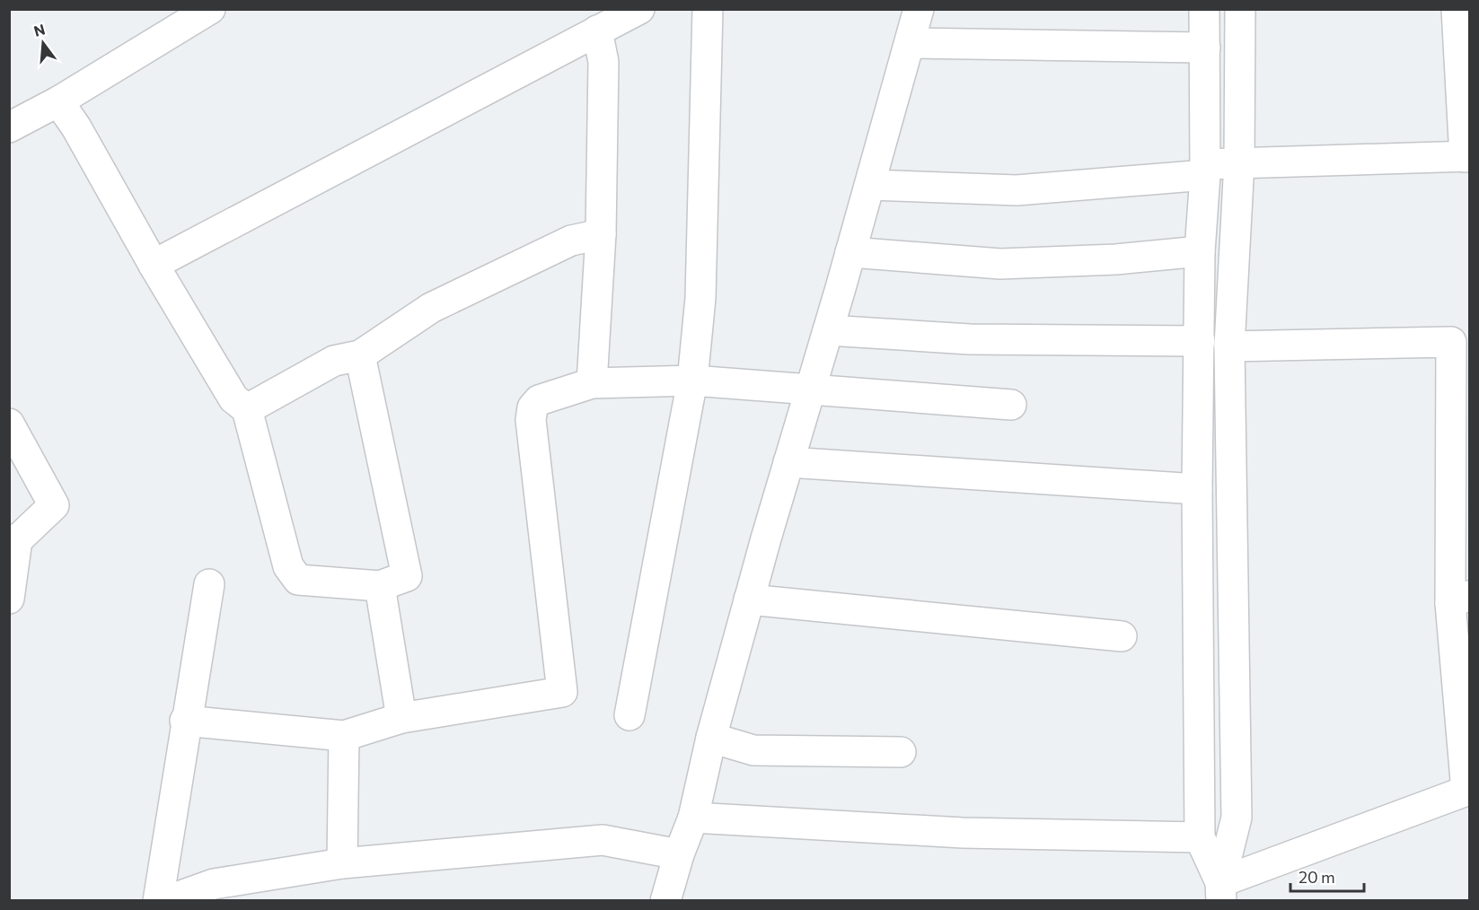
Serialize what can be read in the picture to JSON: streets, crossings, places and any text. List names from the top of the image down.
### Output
{
  "scale_bar": "20 m",
  "north": "top"
}
